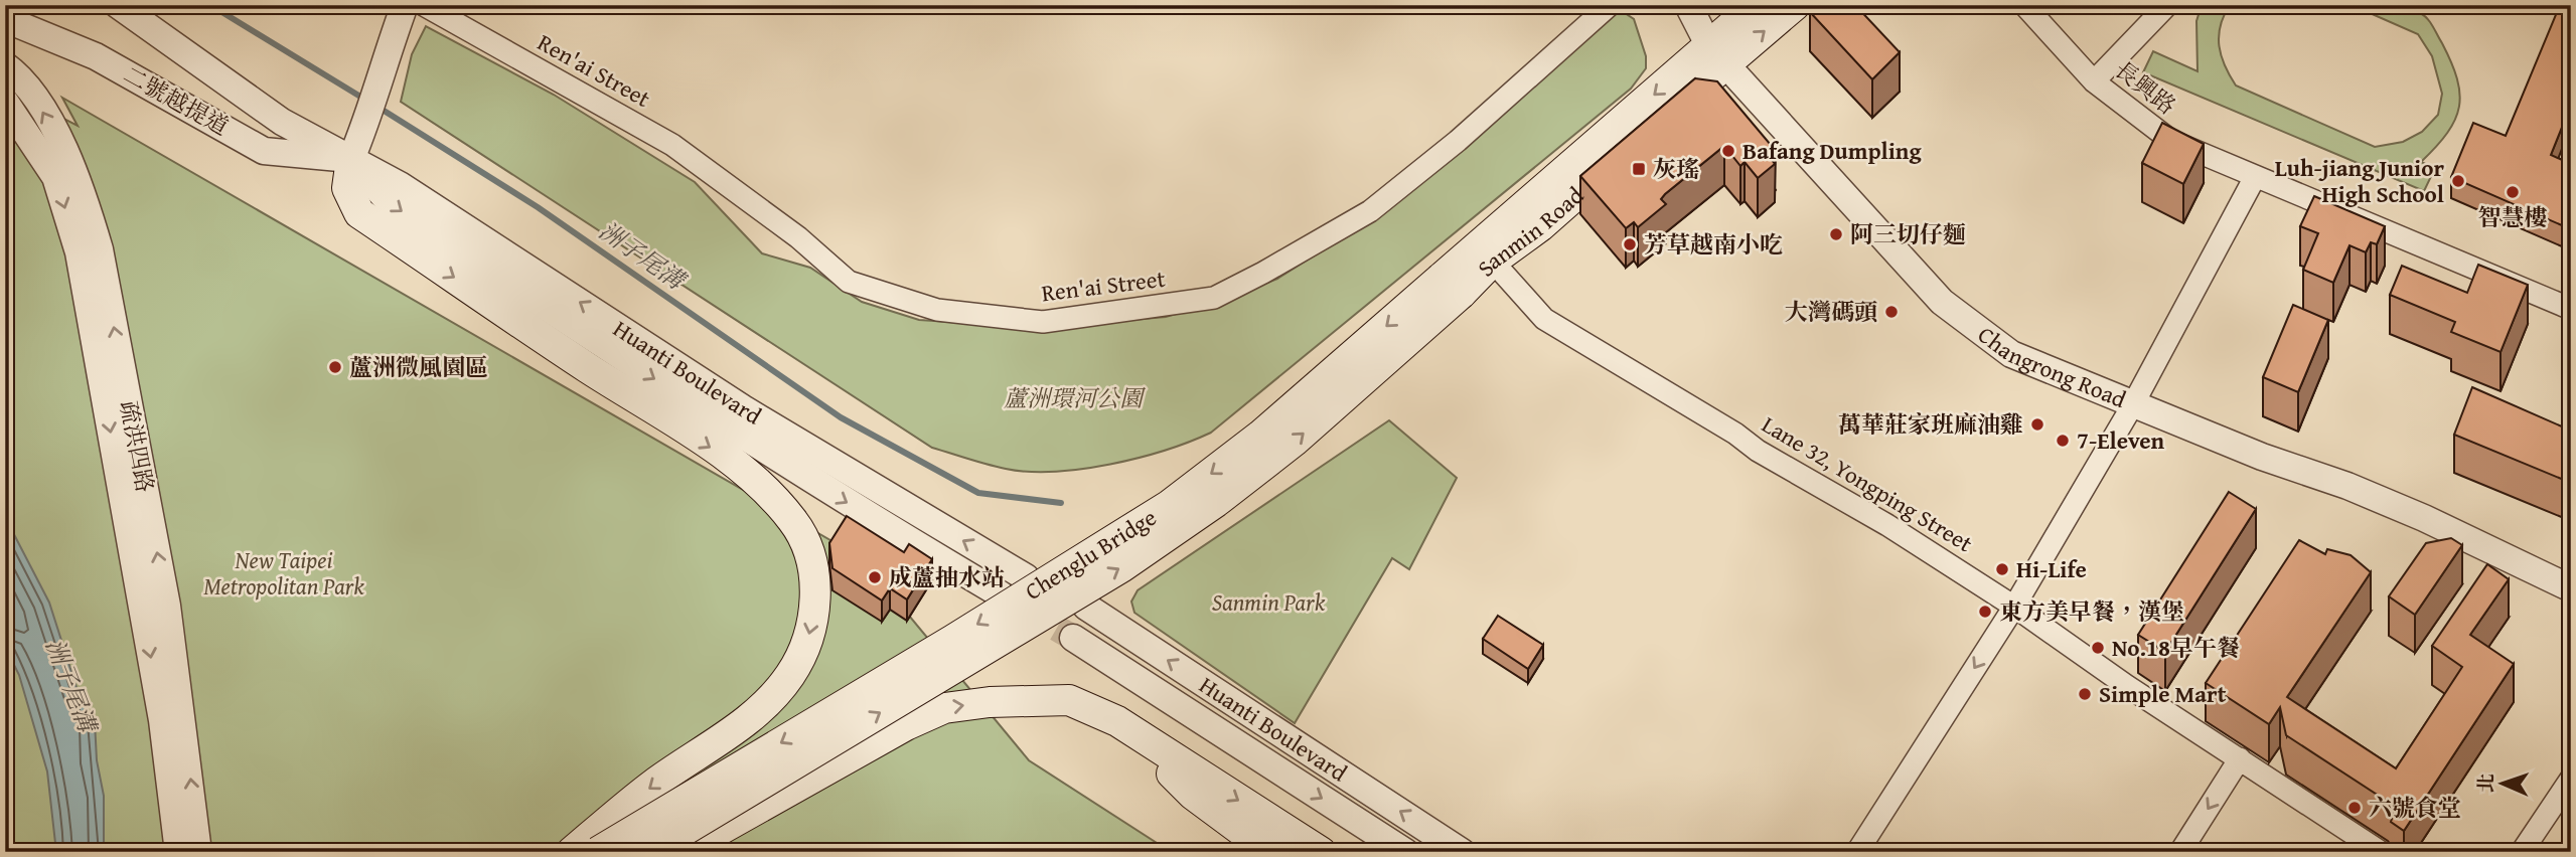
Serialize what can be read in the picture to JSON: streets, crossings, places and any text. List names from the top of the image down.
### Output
{
  "streets": {
    "main road": ["Sanmin Road", "Chenglu Bridge"],
    "street": [
      "Ren'ai Street",
      "長興路",
      "二號越提道",
      "Changrong Road",
      "Huanti Boulevard",
      "疏洪四路",
      "Lane 32, Yongping Street"
    ]
  },
  "crossings": [
    ["二號越提道", "Huanti Boulevard"],
    ["Sanmin Road", "Changrong Road"],
    ["Sanmin Road", "Lane 32, Yongping Street"],
    ["Sanmin Road", "Chenglu Bridge"]
  ],
  "water": ["洲子尾溝"],
  "parks": ["蘆洲環河公園", "New Taipei Metropolitan Park", "Sanmin Park"],
  "places": {
    "other": [
      "Bafang Dumpling",
      "Luh-jiang Junior High School",
      "智慧樓",
      "阿三切仔麵",
      "芳草越南小吃",
      "大灣碼頭",
      "蘆洲微風園區",
      "萬華莊家班麻油雞",
      "7-Eleven",
      "Hi-Life",
      "成蘆抽水站",
      "東方美早餐，漢堡",
      "No.18早午餐",
      "Simple Mart",
      "六號食堂"
    ],
    "transit": ["灰瑤"]
  },
  "north": "left"
}
